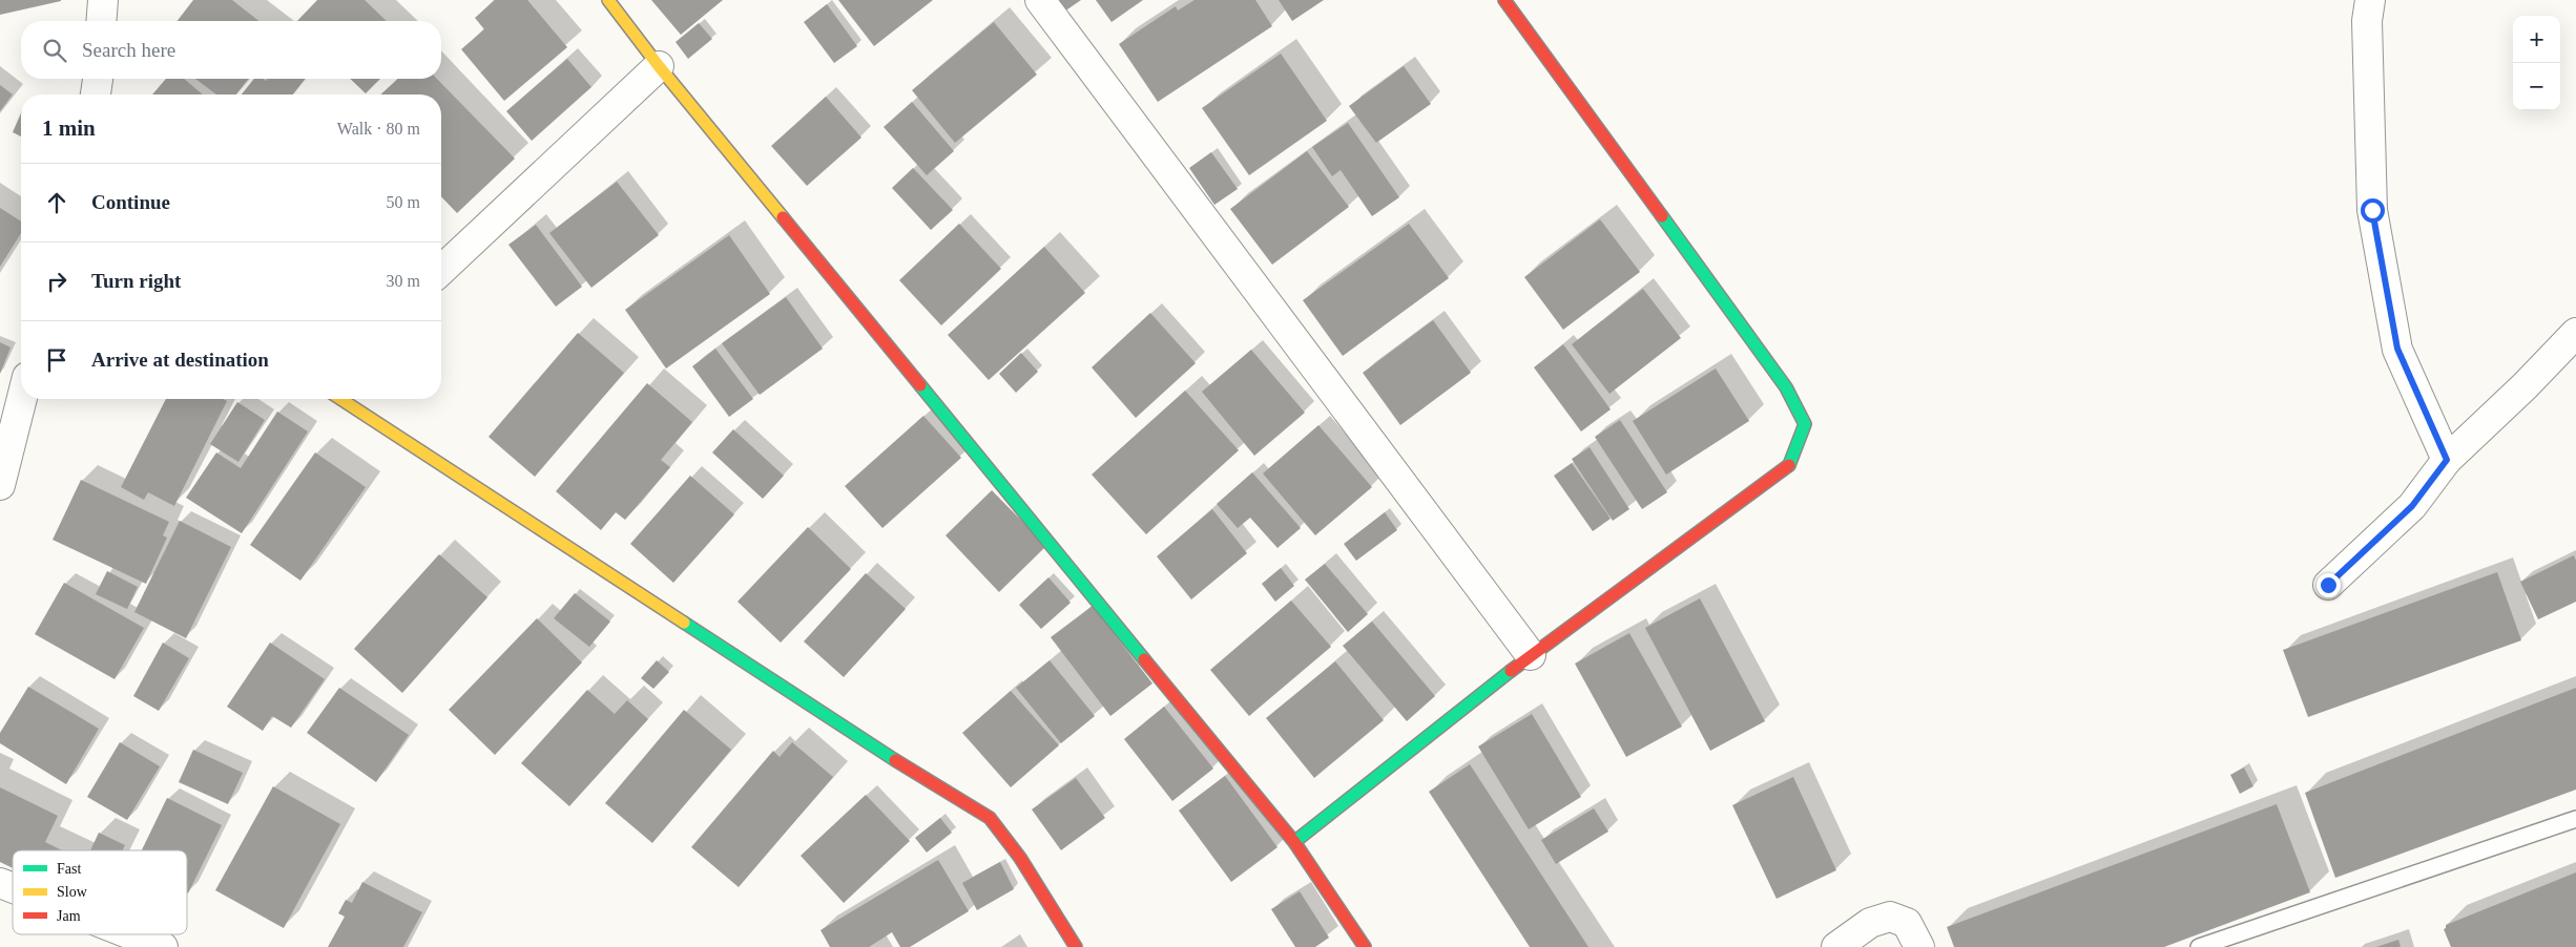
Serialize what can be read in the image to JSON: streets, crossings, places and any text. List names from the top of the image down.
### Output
{
  "legend": ["Fast", "Slow", "Jam"],
  "page": {
    "map_buttons": ["+", "−"],
    "search": "Search here",
    "heading": ["1 min", "Walk · 80 m"],
    "list": [
      ["Continue", "50 m"],
      ["Turn right", "30 m"],
      "Arrive at destination"
    ]
  }
}
